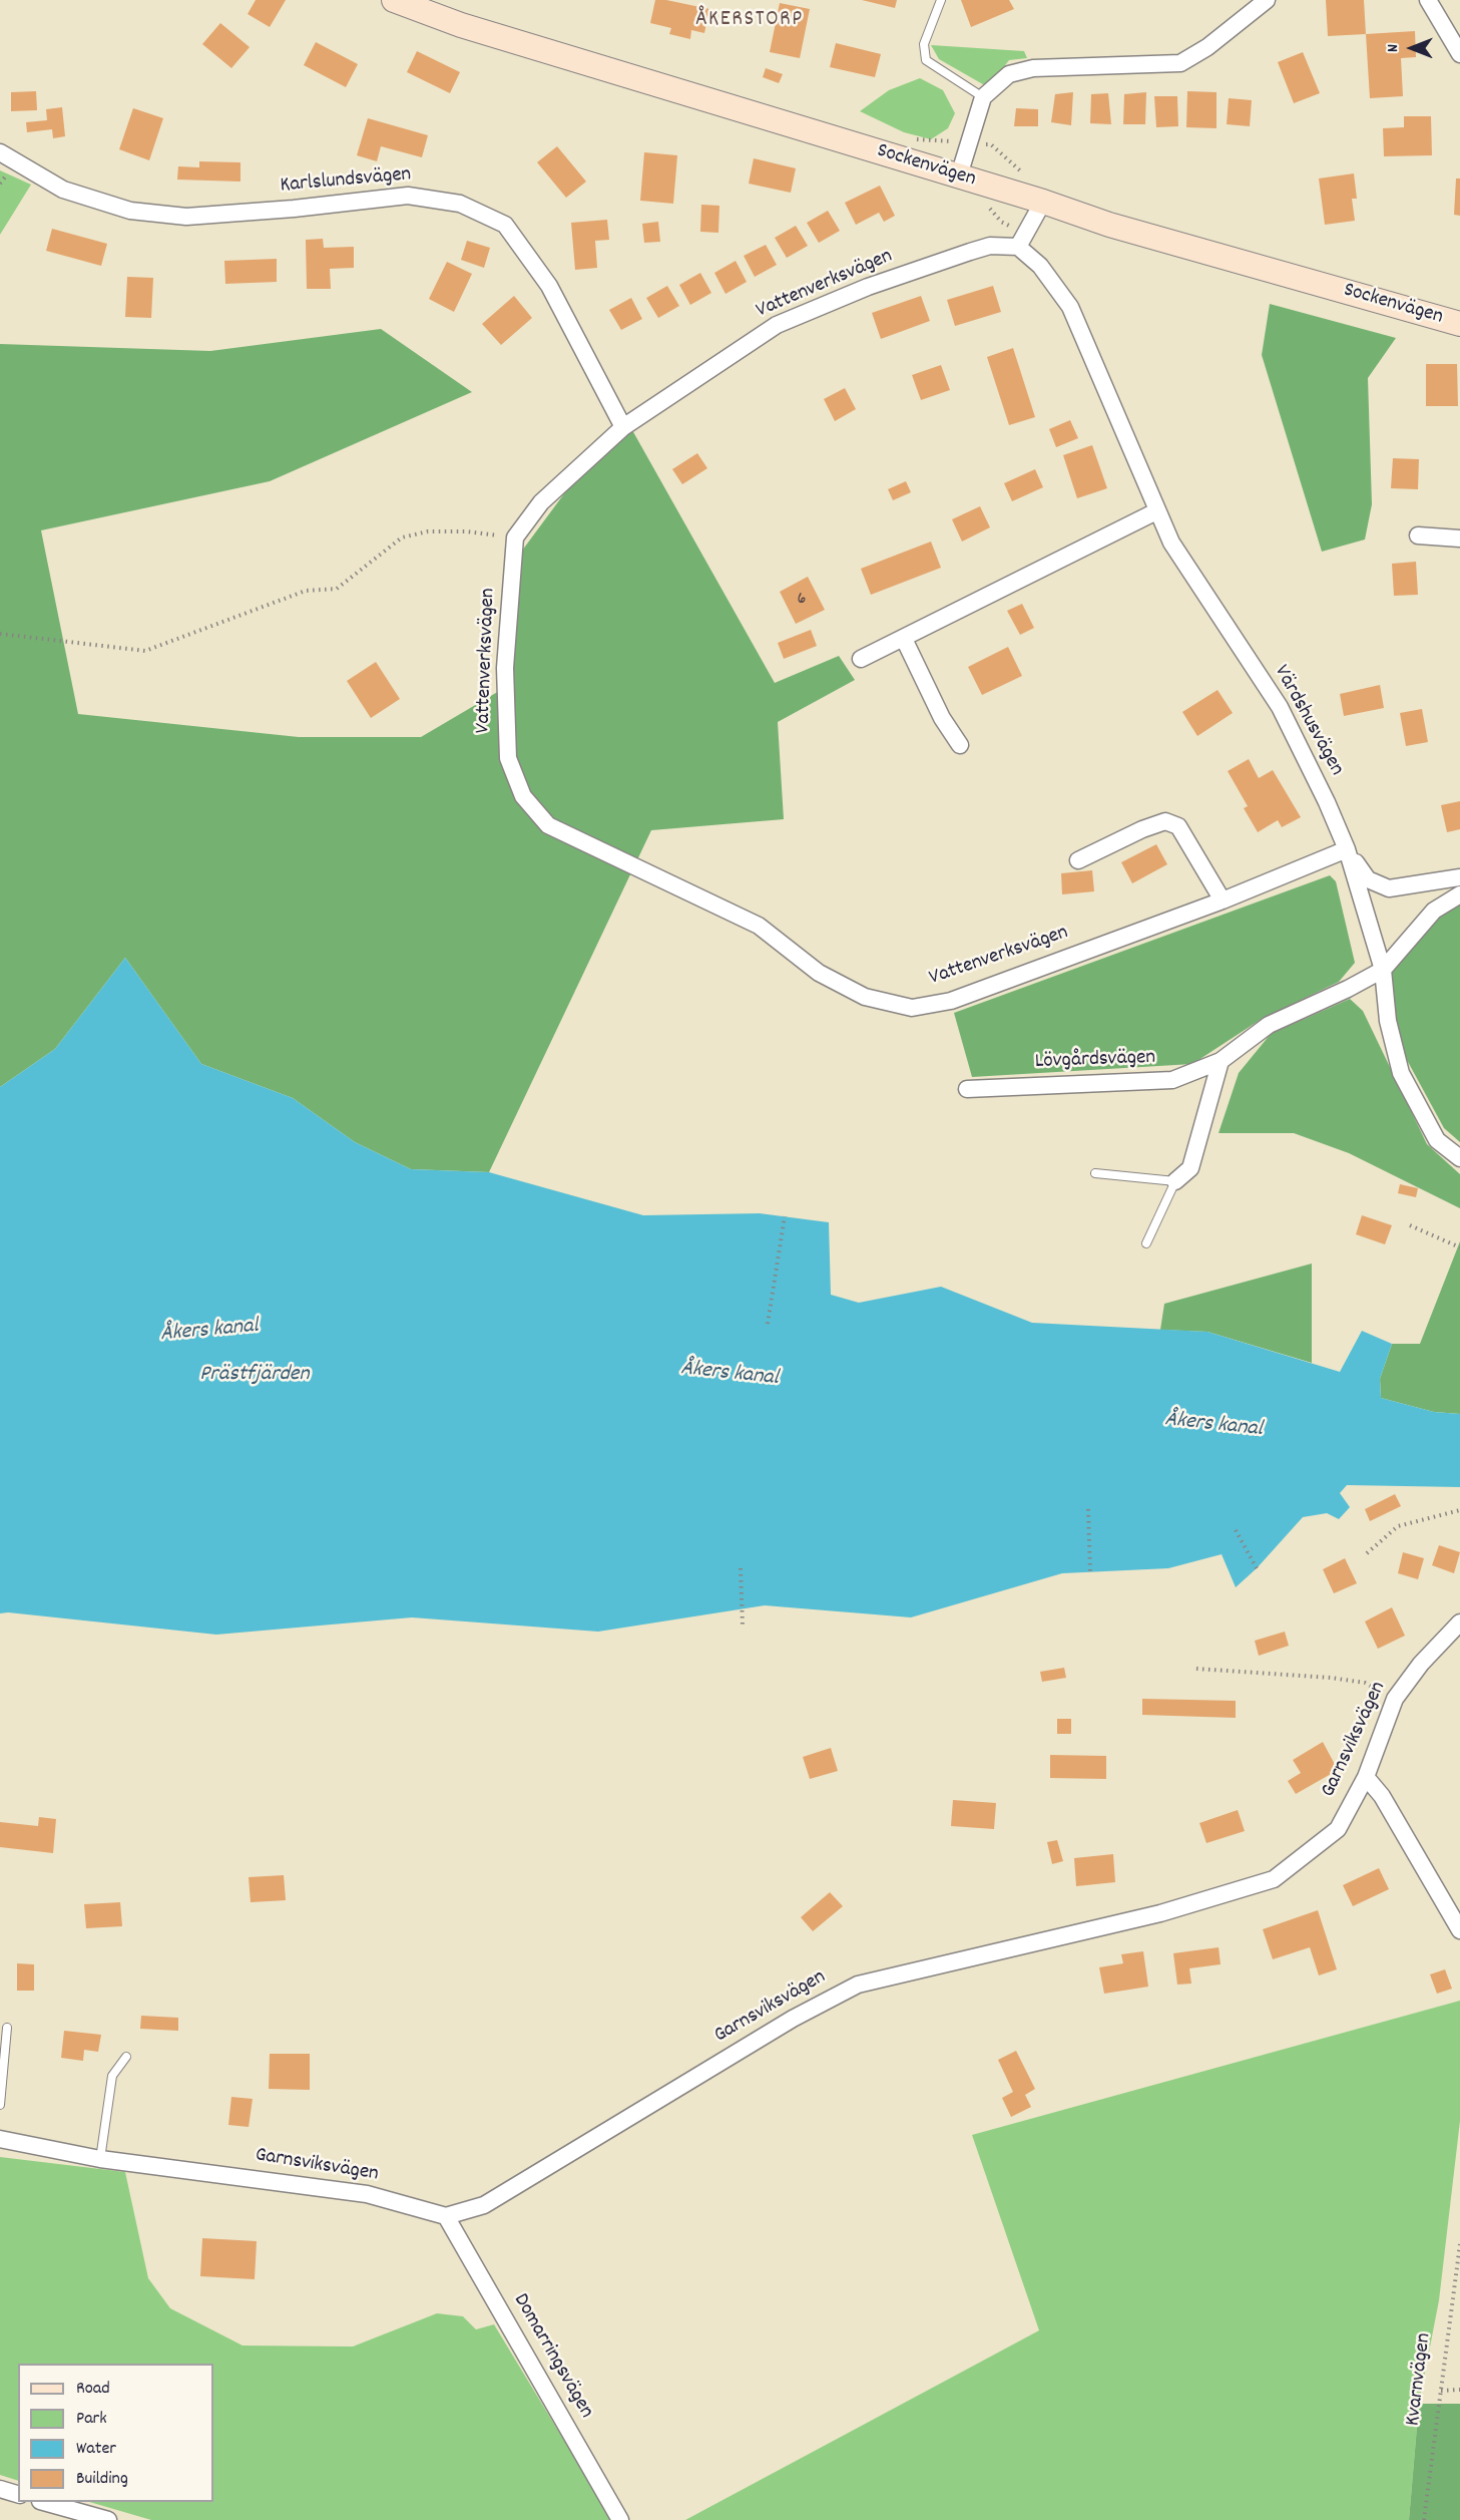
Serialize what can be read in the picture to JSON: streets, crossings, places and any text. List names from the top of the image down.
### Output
{
  "streets": {
    "street": [
      "Sockenvägen",
      "Karlslundsvägen",
      "Vattenverksvägen",
      "Värdshusvägen",
      "Lövgårdsvägen",
      "Garnsviksvägen",
      "Domarringsvägen"
    ],
    "path": ["Kvarnvägen"]
  },
  "crossings": [
    ["Karlslundsvägen", "Vattenverksvägen"],
    ["Vattenverksvägen", "Värdshusvägen"],
    ["Värdshusvägen", "Lövgårdsvägen"],
    ["Garnsviksvägen", "Domarringsvägen"]
  ],
  "districts": ["ÅKERSTORP"],
  "water": ["Åkers kanal", "Prästfjärden"],
  "house_numbers": ["6"],
  "legend": [
    "Road",
    "Park",
    "Water",
    "Building"
  ],
  "north": "left"
}
